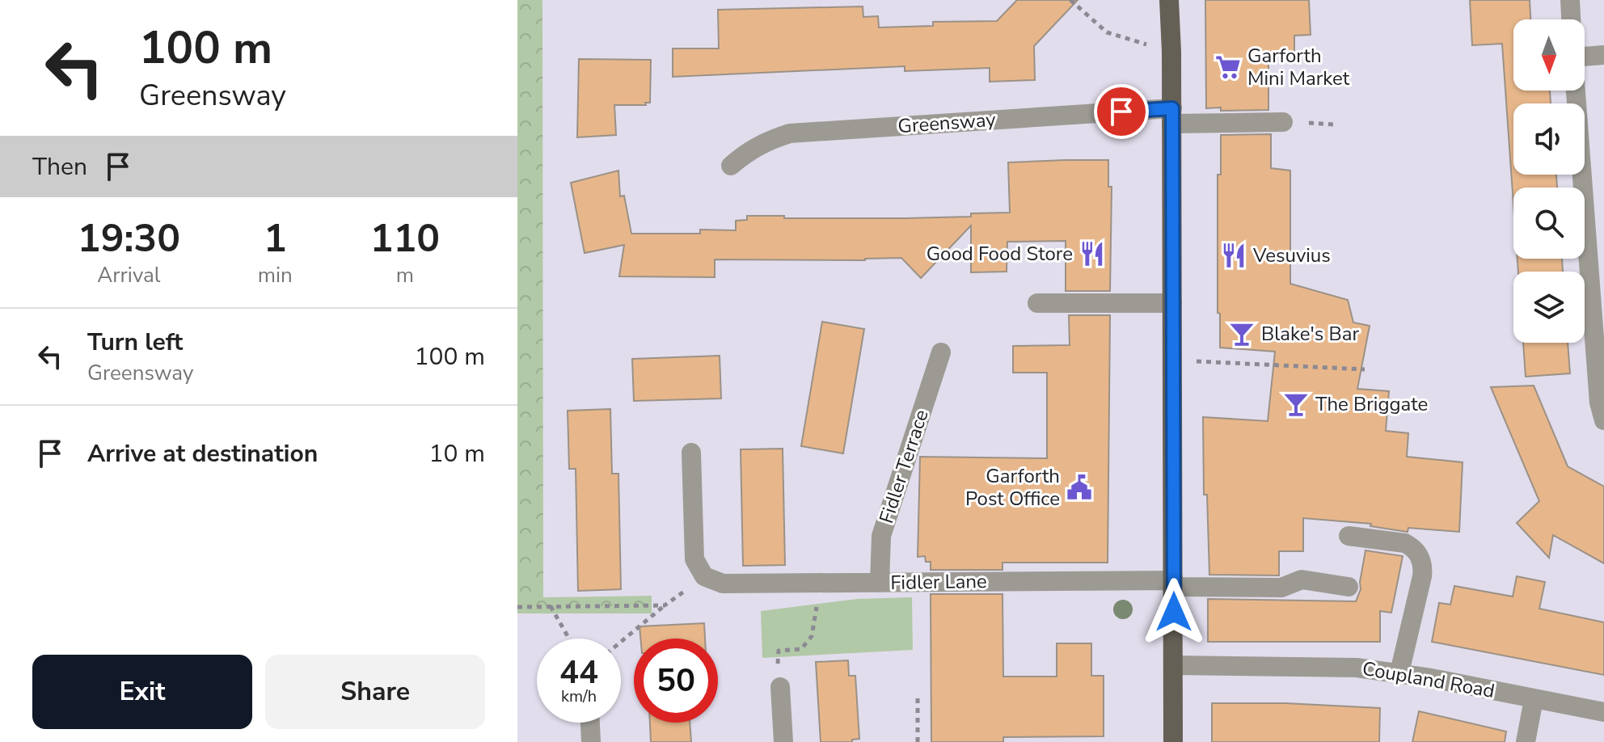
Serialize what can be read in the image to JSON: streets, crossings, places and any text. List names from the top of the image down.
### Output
{
  "streets": {
    "street": [
      "Greensway",
      "Fidler Terrace",
      "Fidler Lane",
      "Coupland Road"
    ]
  },
  "crossings": [
    ["Fidler Terrace", "Fidler Lane"]
  ],
  "places": {
    "supermarket": ["Garforth Mini Market"],
    "restaurant": ["Good Food Store", "Vesuvius"],
    "bar": ["Blake's Bar", "The Briggate"],
    "public building": ["Garforth Post Office"]
  },
  "north": "bottom",
  "page": {
    "turn": ["100 m", "Greensway"],
    "then": "Then",
    "eta": [
      "19:30",
      "Arrival",
      "1",
      "min",
      "110",
      "m"
    ],
    "list": [
      {
        "name": "Turn left",
        "note": "Greensway",
        "value": "100 m"
      },
      {
        "name": "Arrive at destination",
        "value": "10 m"
      }
    ],
    "speed": "44 km/h",
    "limit": "50",
    "buttons": ["Exit", "Share"]
  }
}
